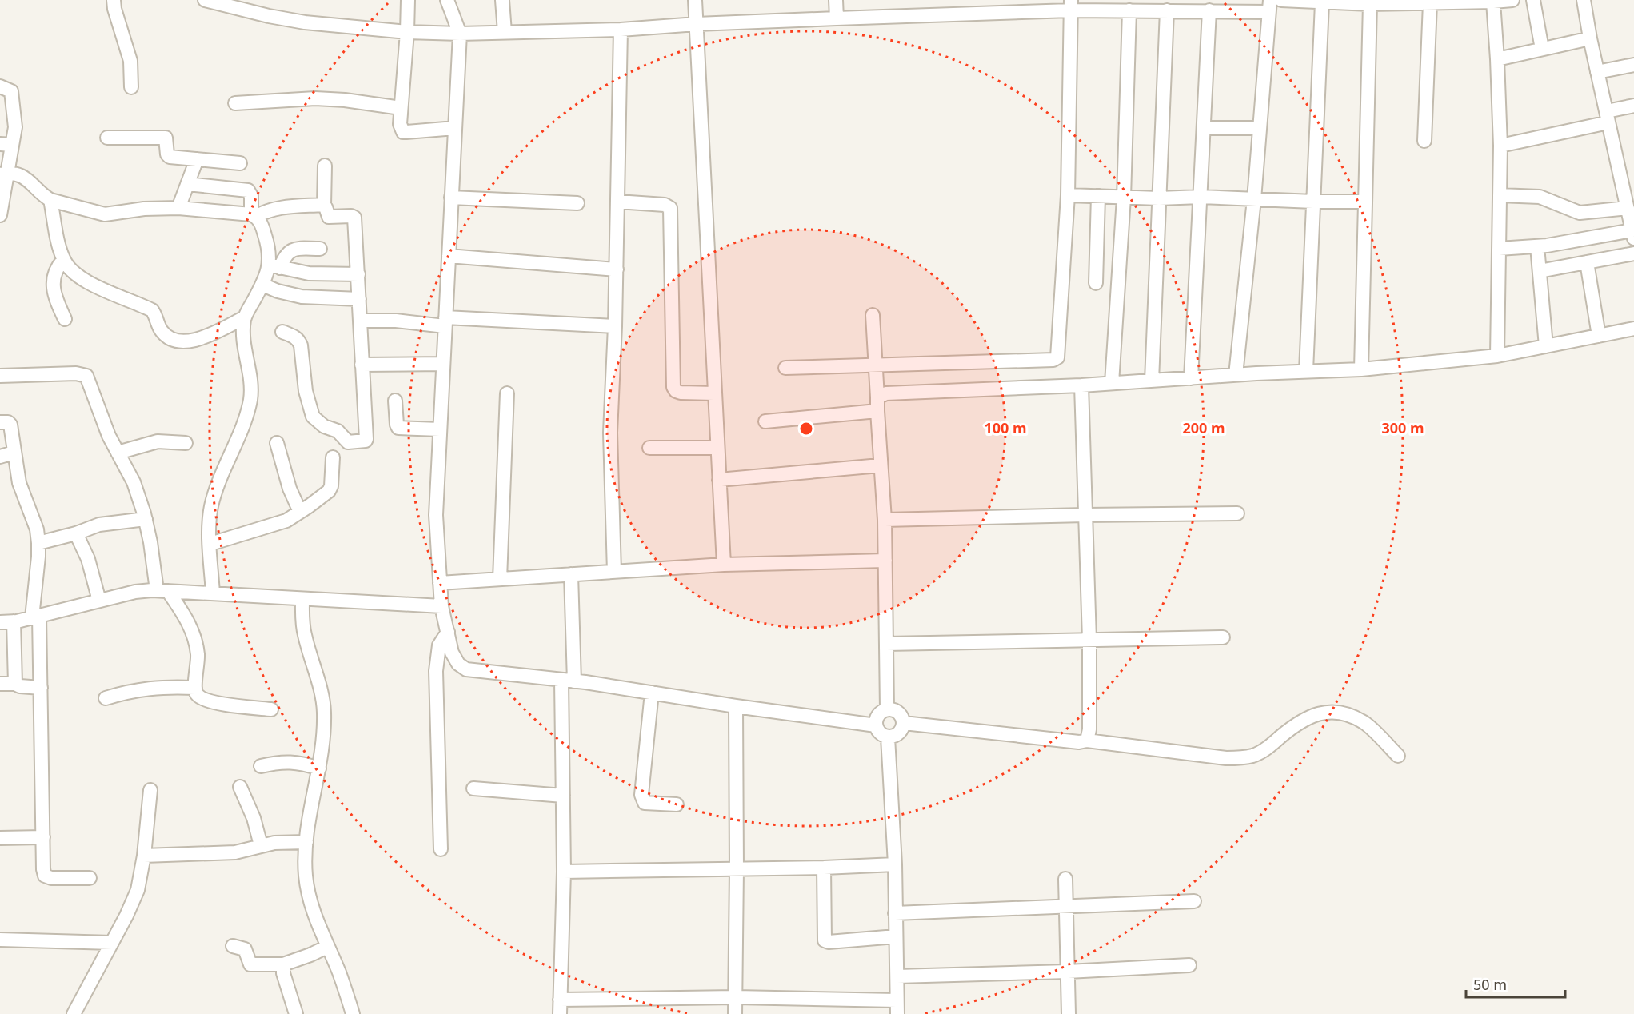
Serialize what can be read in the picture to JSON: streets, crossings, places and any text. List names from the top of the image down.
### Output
{
  "scale_bar": "50 m",
  "rings": ["100 m", "200 m", "300 m"]
}
